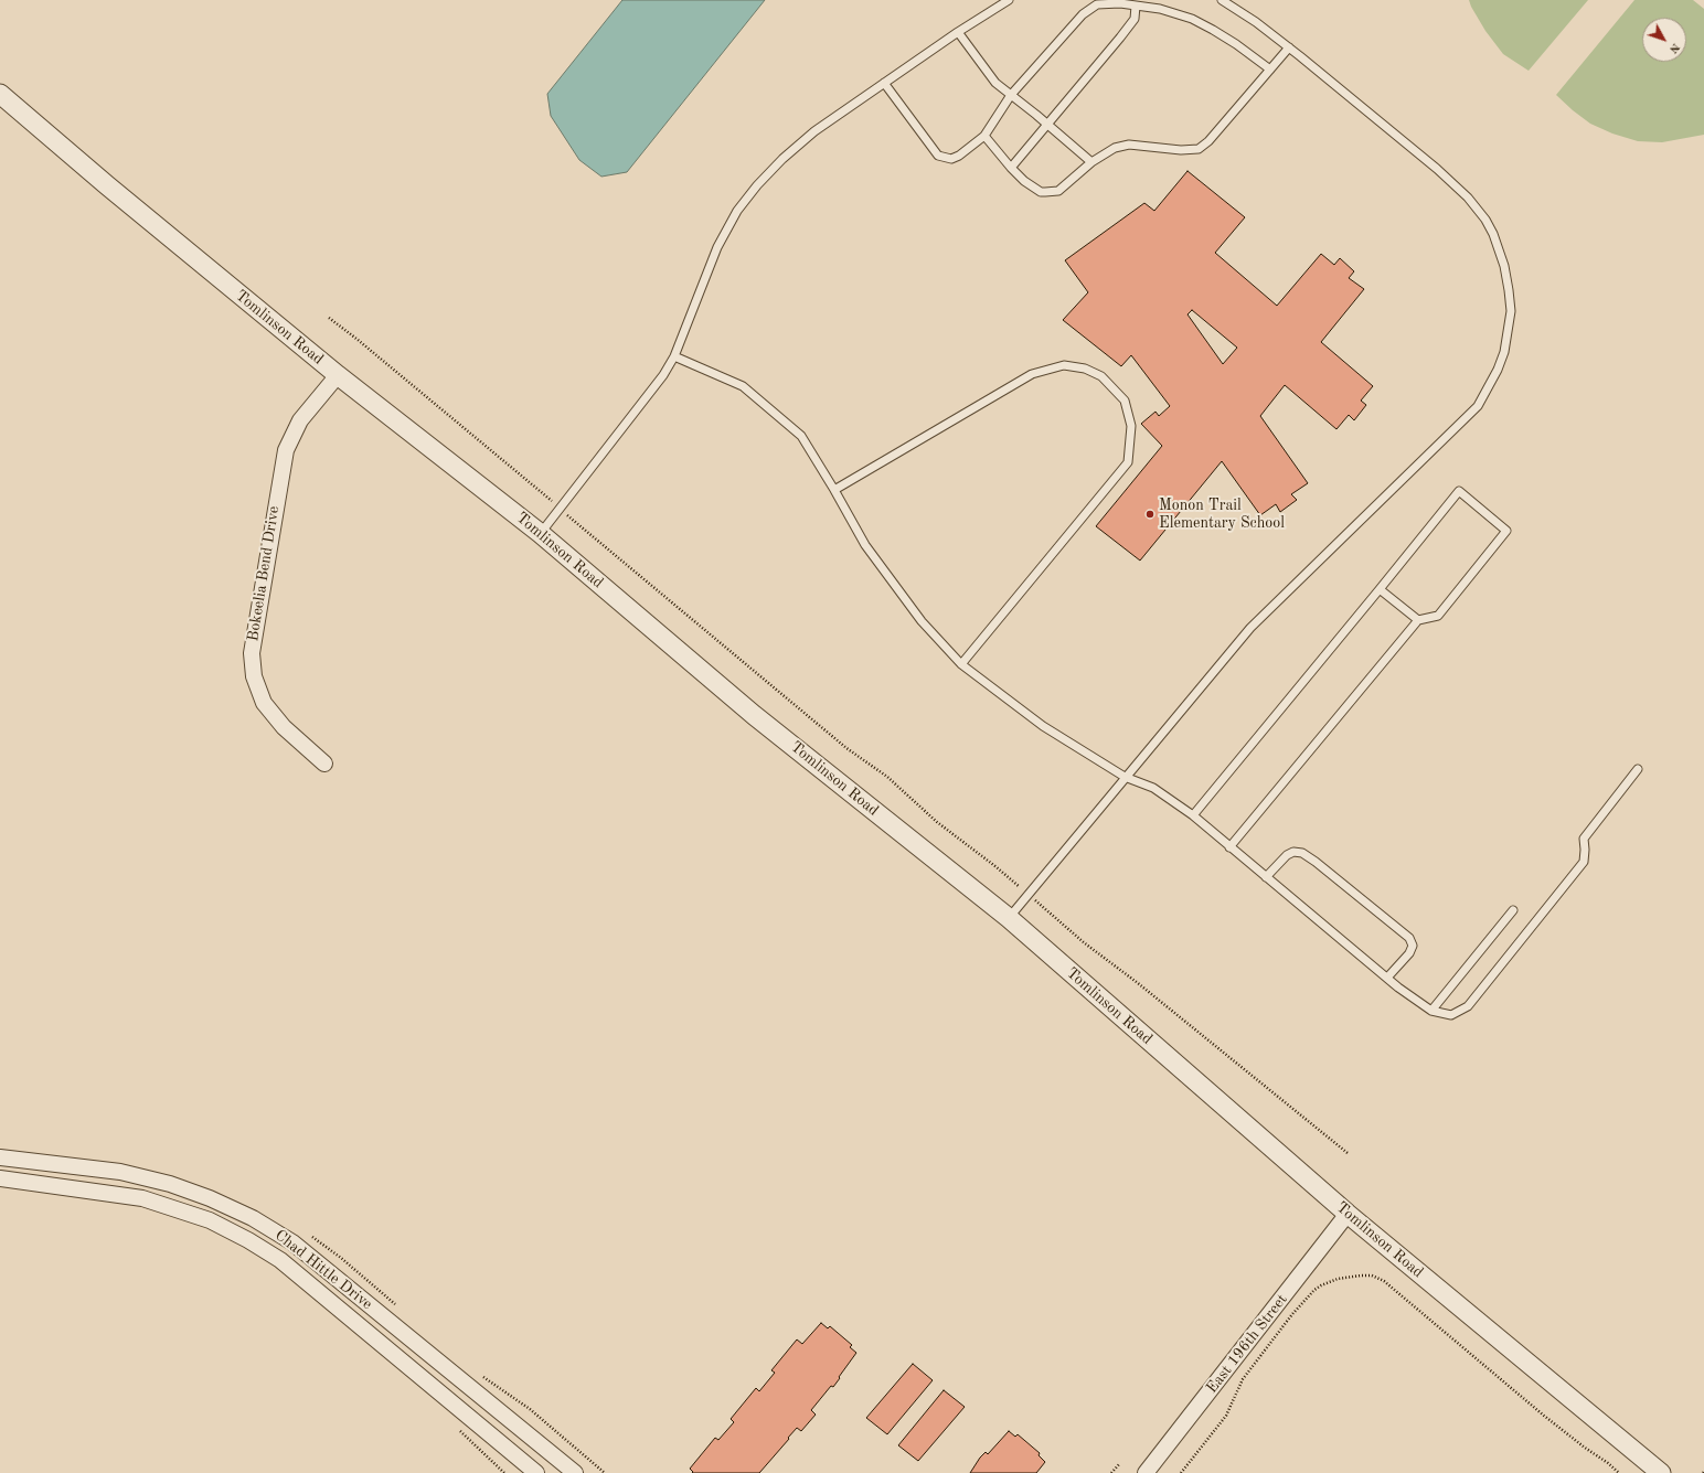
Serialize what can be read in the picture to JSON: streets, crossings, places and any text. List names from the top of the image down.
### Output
{
  "streets": {
    "street": [
      "Tomlinson Road",
      "Bokeelia Bend Drive",
      "Chad Hittle Drive",
      "East 196th Street"
    ]
  },
  "crossings": [
    ["Tomlinson Road", "Bokeelia Bend Drive"],
    ["Tomlinson Road", "East 196th Street"]
  ],
  "places": ["Monon Trail Elementary School"],
  "north": "bottom right"
}
